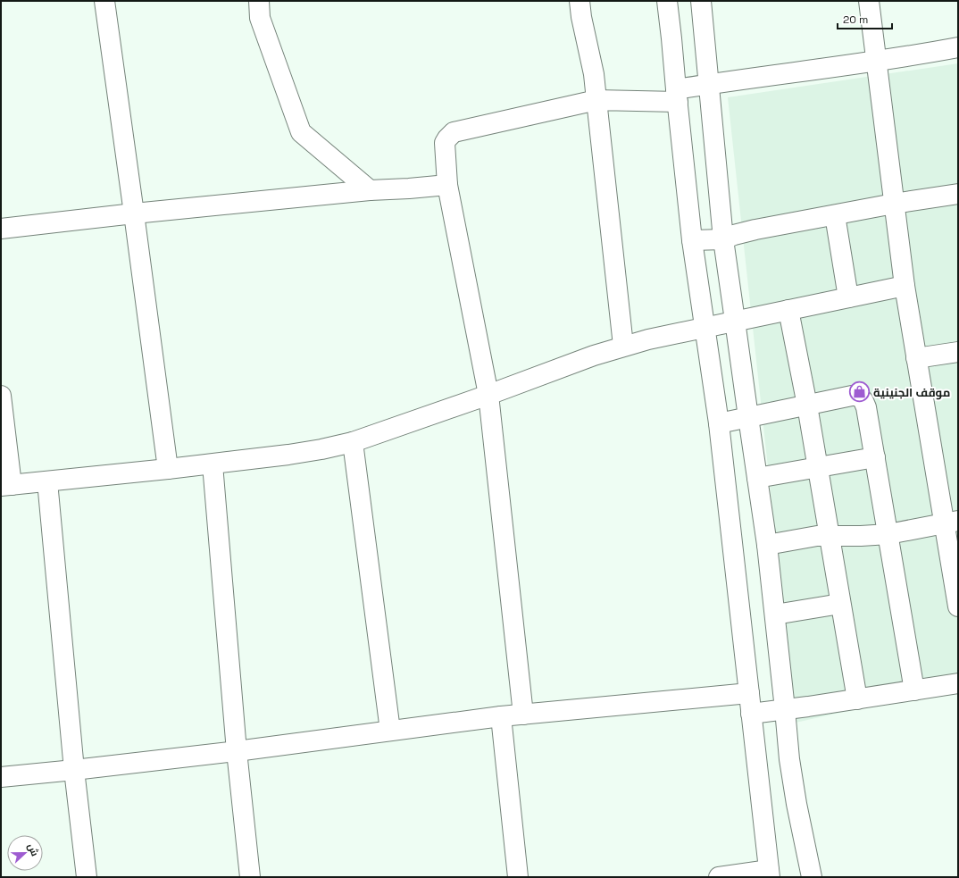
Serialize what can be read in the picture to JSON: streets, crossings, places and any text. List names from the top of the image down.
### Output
{
  "places": {
    "shop": ["موقف الجنينية"]
  },
  "scale_bar": "20 m",
  "north": "right"
}
